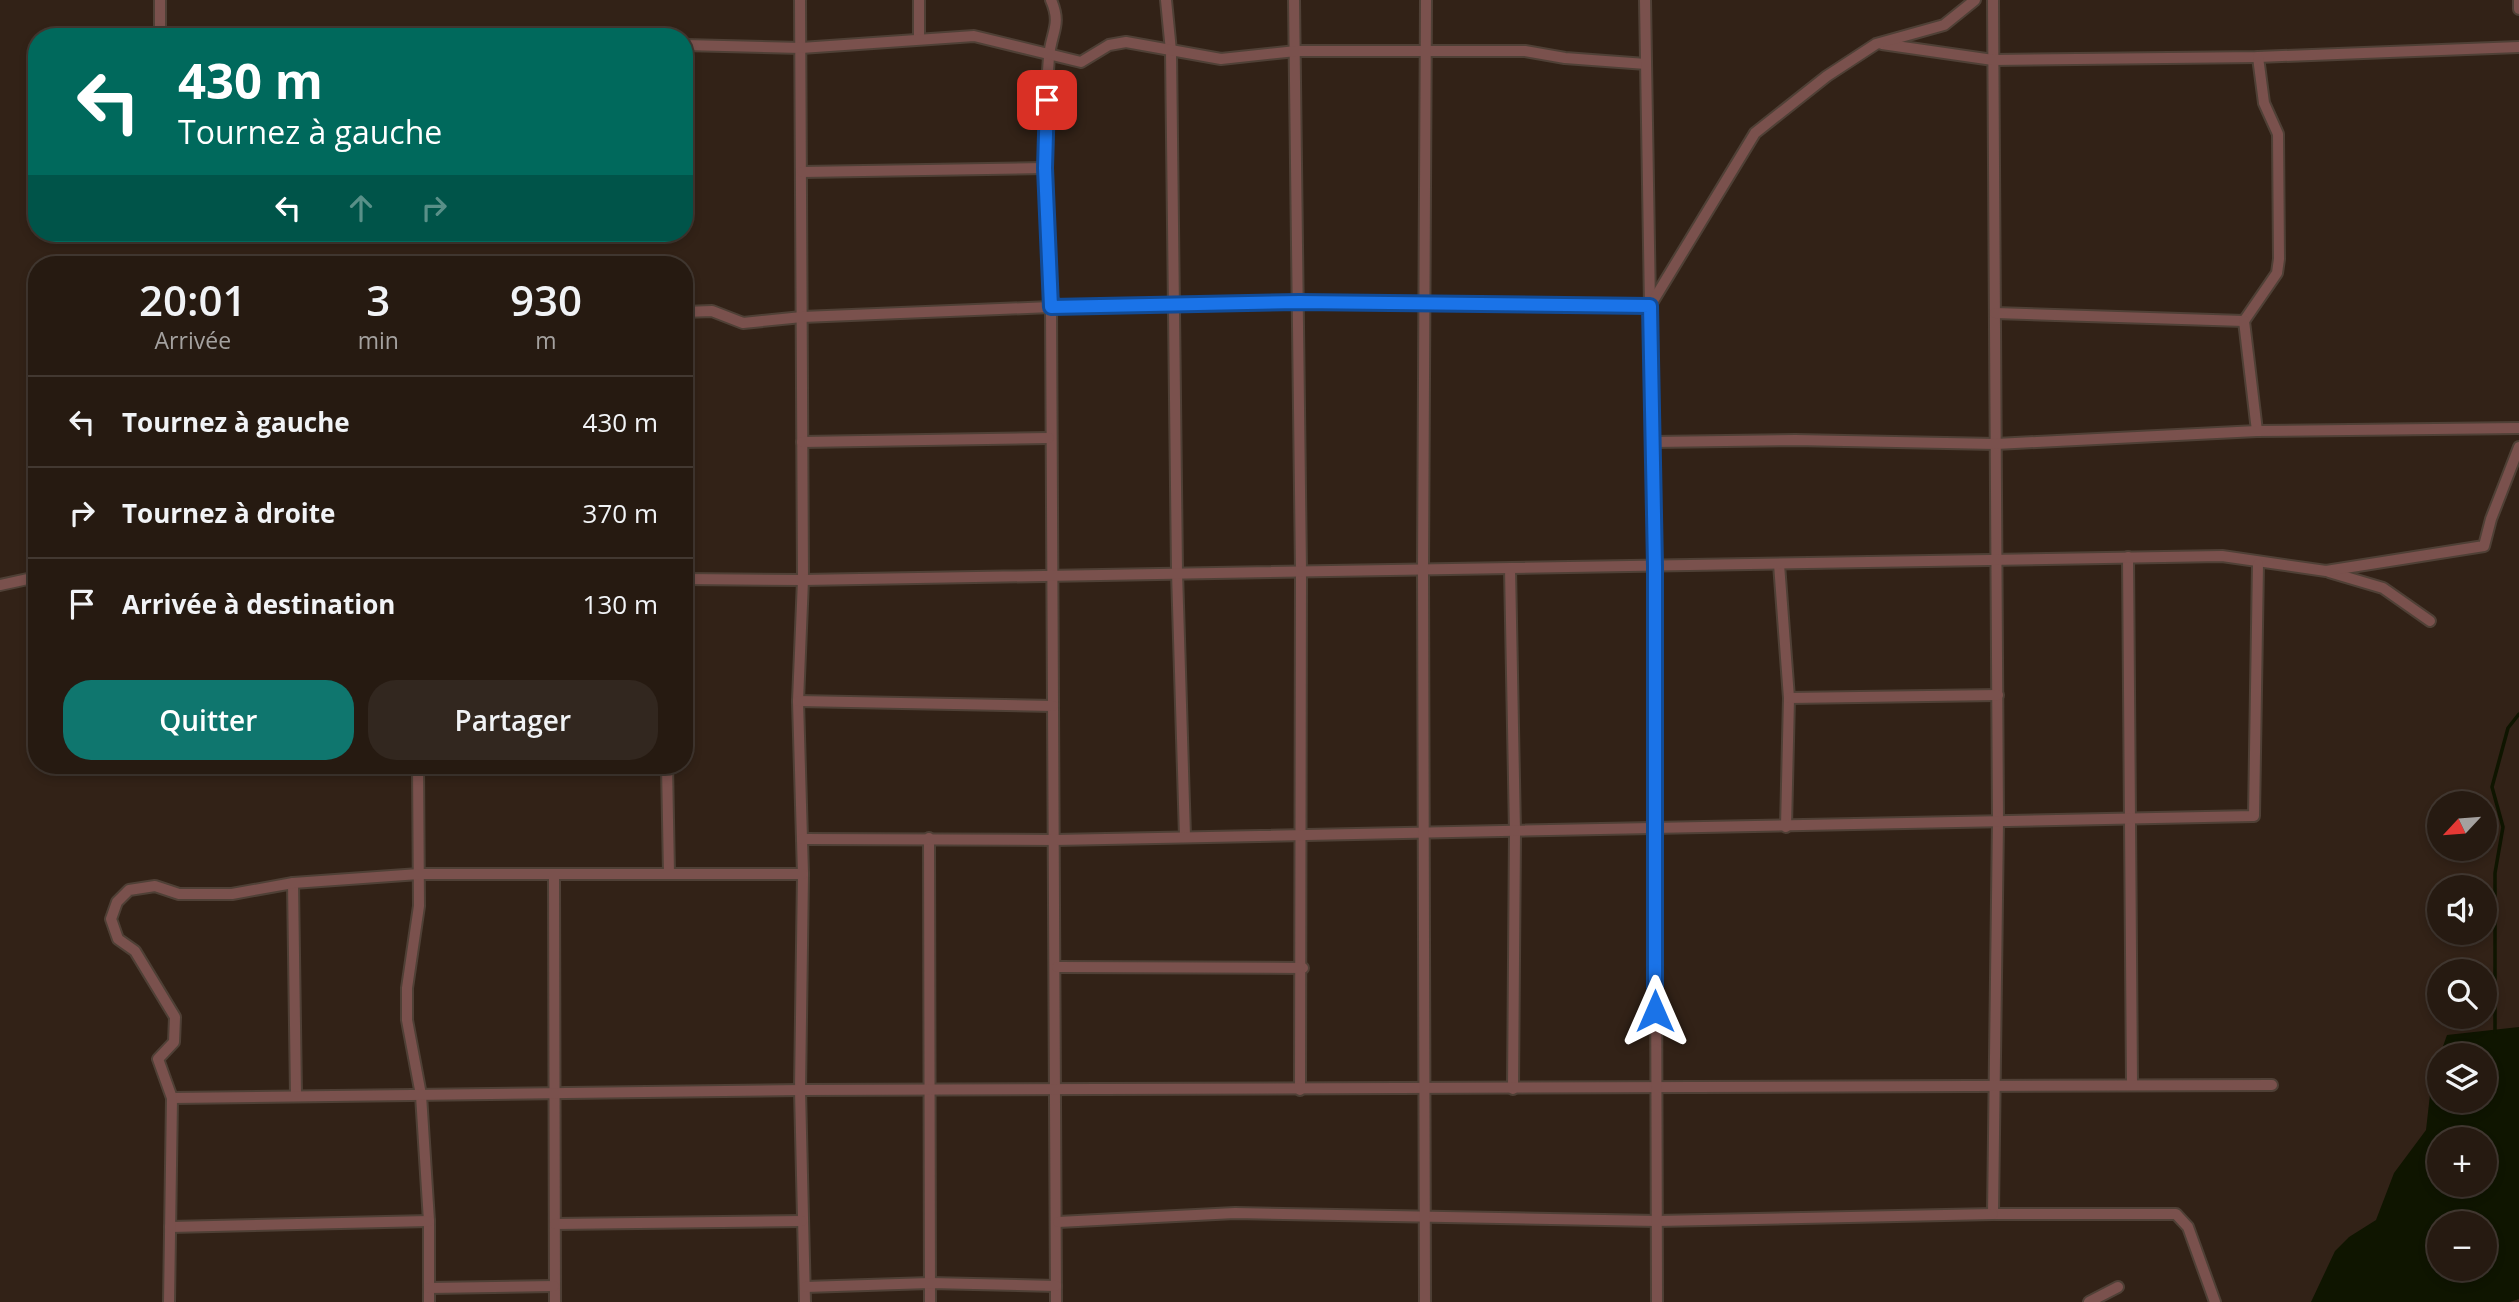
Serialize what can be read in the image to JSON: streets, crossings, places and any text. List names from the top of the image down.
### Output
{
  "north": "bottom left",
  "page": {
    "turn": ["430 m", "Tournez à gauche"],
    "eta": [
      "20:01",
      "Arrivée",
      "3",
      "min",
      "930",
      "m"
    ],
    "list": [
      {
        "name": "Tournez à gauche",
        "value": "430 m"
      },
      {
        "name": "Tournez à droite",
        "value": "370 m"
      },
      {
        "name": "Arrivée à destination",
        "value": "130 m"
      }
    ],
    "buttons": ["Quitter", "Partager"],
    "map_buttons": ["+", "−"]
  }
}
